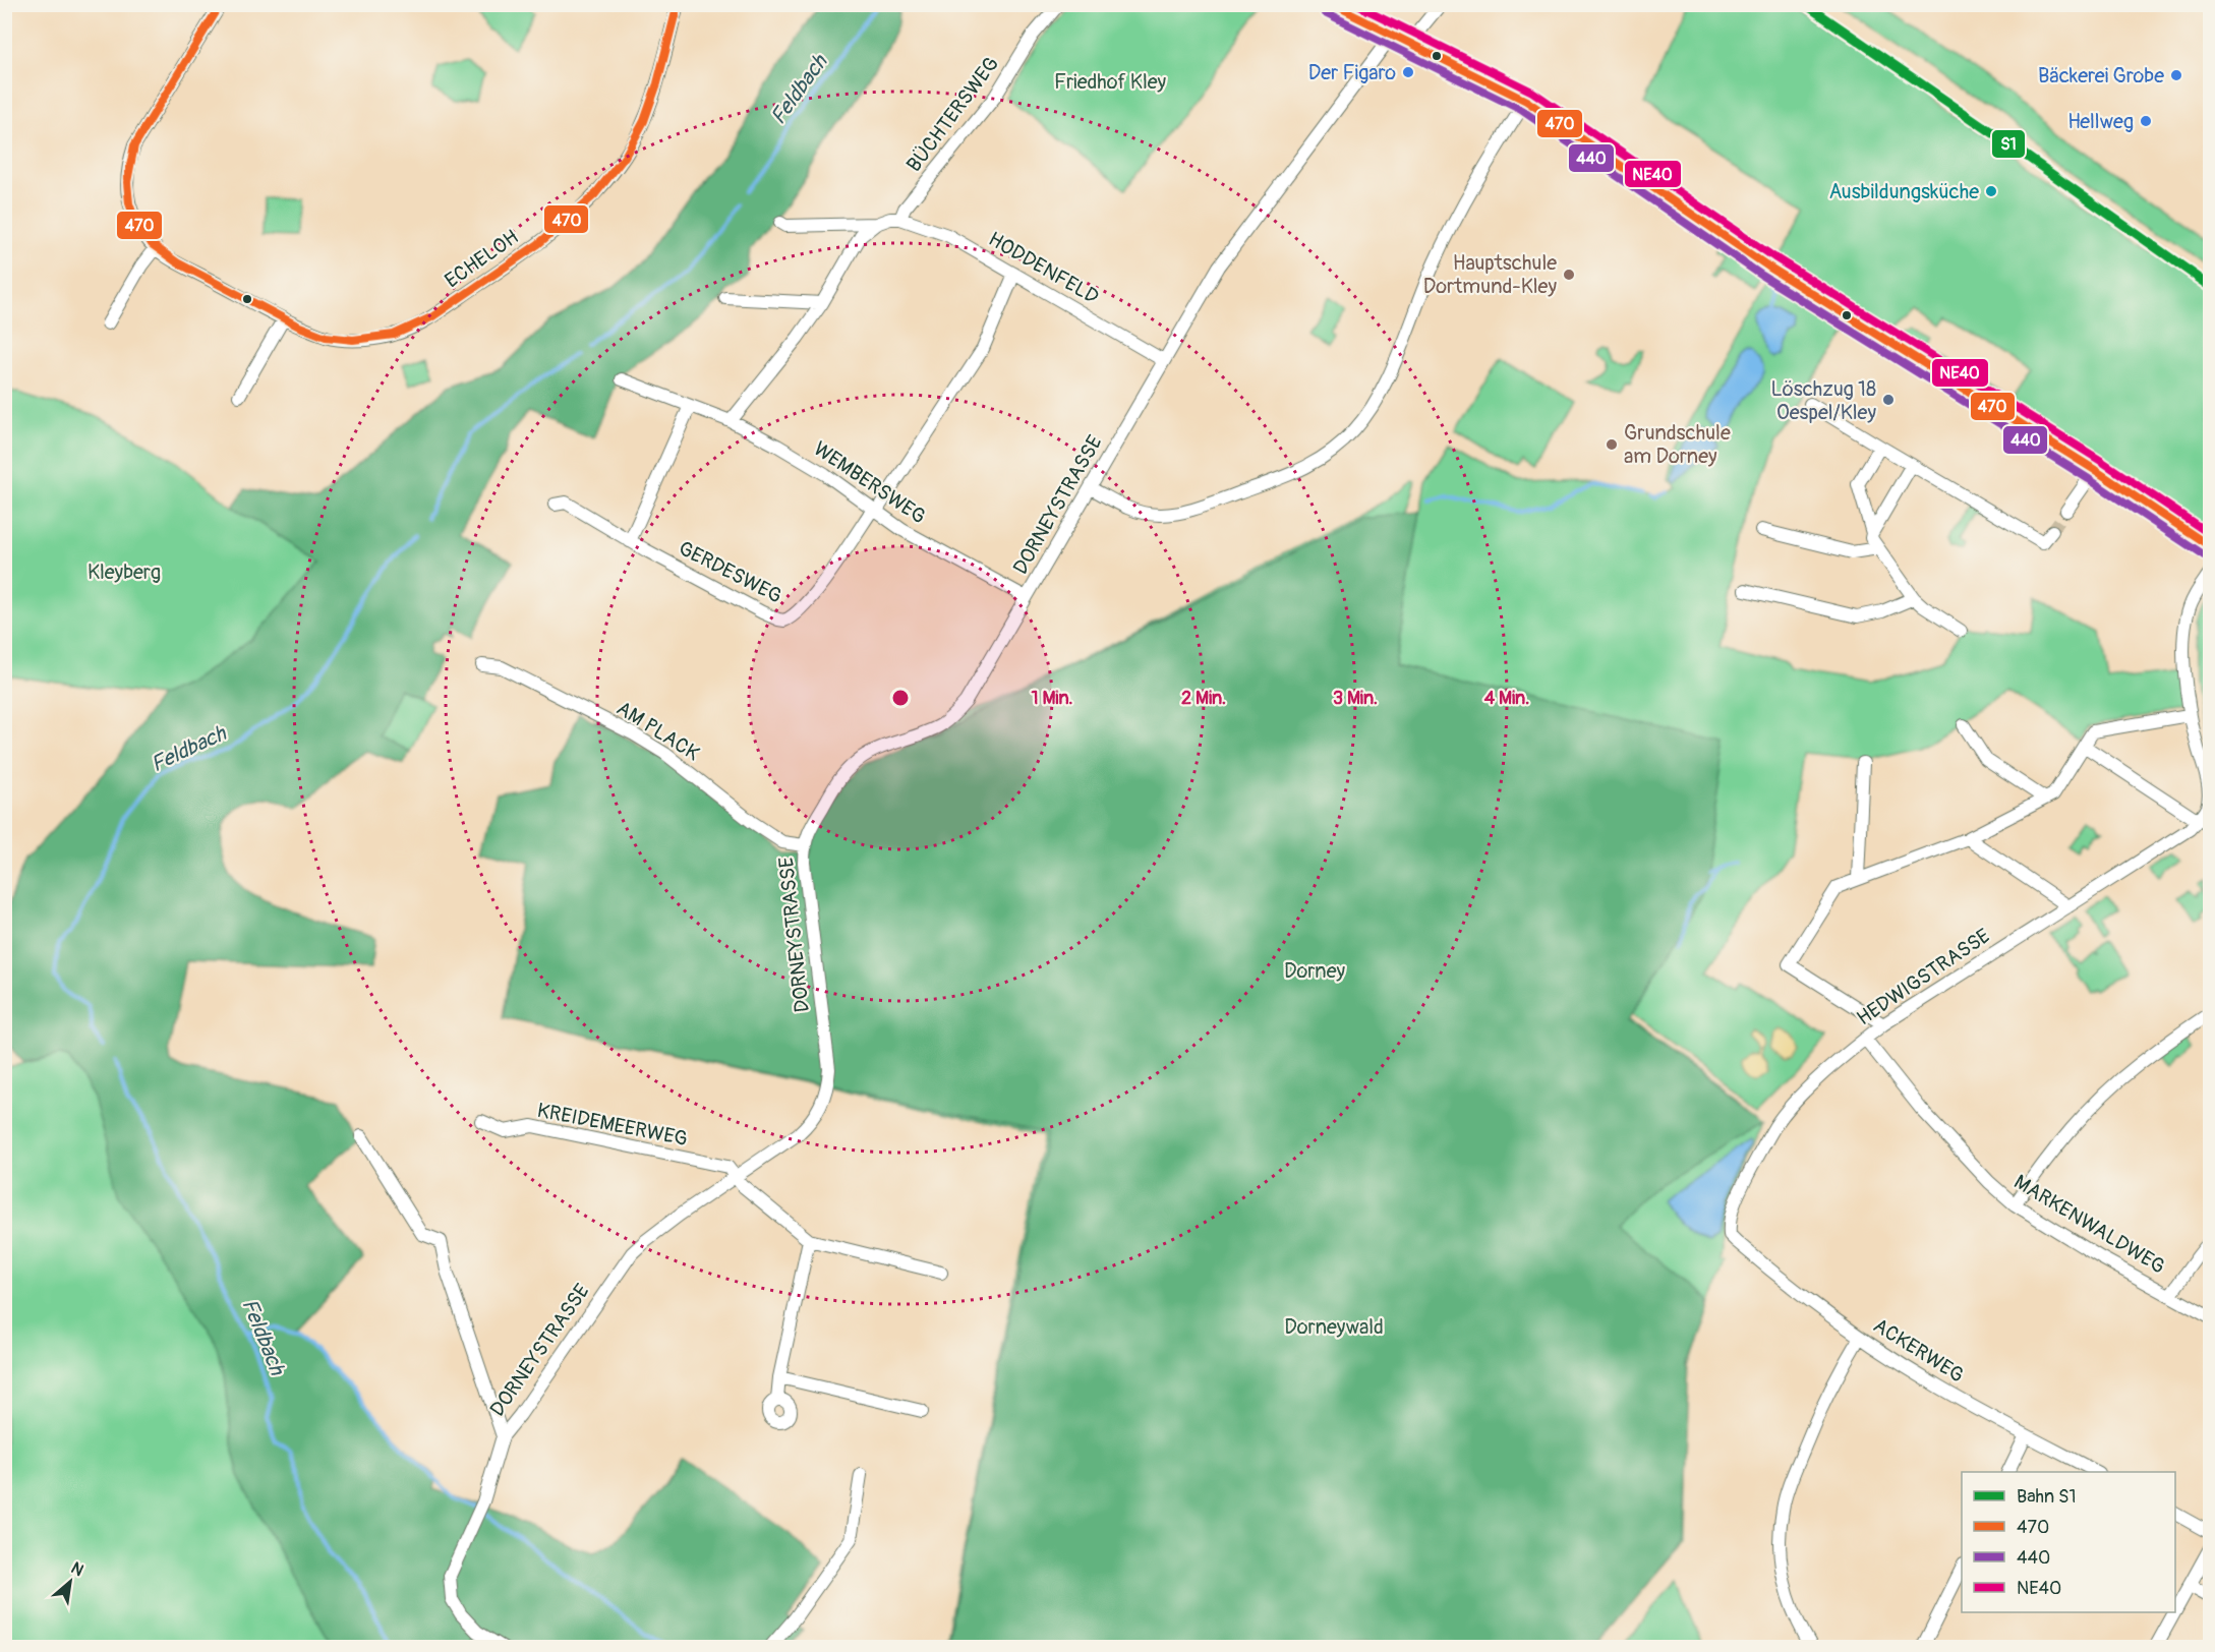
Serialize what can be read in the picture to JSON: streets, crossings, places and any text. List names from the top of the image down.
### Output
{
  "streets": {
    "street": [
      "BÜCHTERSWEG",
      "ECHELOH",
      "HODDENFELD",
      "WEMBERSWEG",
      "DORNEYSTRASSE",
      "GERDESWEG",
      "AM PLACK",
      "HEDWIGSTRASSE",
      "KREIDEMEERWEG",
      "MARKENWALDWEG",
      "ACKERWEG"
    ]
  },
  "crossings": [
    ["BÜCHTERSWEG", "HODDENFELD"],
    ["HODDENFELD", "DORNEYSTRASSE"],
    ["HODDENFELD", "GERDESWEG"],
    ["WEMBERSWEG", "DORNEYSTRASSE"],
    ["WEMBERSWEG", "GERDESWEG"],
    ["DORNEYSTRASSE", "AM PLACK"],
    ["DORNEYSTRASSE", "KREIDEMEERWEG"],
    ["HEDWIGSTRASSE", "MARKENWALDWEG"],
    ["HEDWIGSTRASSE", "ACKERWEG"]
  ],
  "water": ["Feldbach"],
  "parks": [
    "Friedhof Kley",
    "Kleyberg",
    "Dorney",
    "Dorneywald"
  ],
  "places": [
    "Der Figaro",
    "Bäckerei Grobe",
    "Hellweg",
    "Ausbildungsküche",
    "Hauptschule Dortmund-Kley",
    "Löschzug 18 Oespel/Kley",
    "Grundschule am Dorney"
  ],
  "lines": [
    "rail line S1",
    "transit line 470",
    "transit line NE40",
    "transit line 440"
  ],
  "legend": [
    "Bahn S1",
    "470",
    "440",
    "NE40"
  ],
  "north": "top right",
  "rings": [
    "1 Min.",
    "2 Min.",
    "3 Min.",
    "4 Min."
  ]
}
